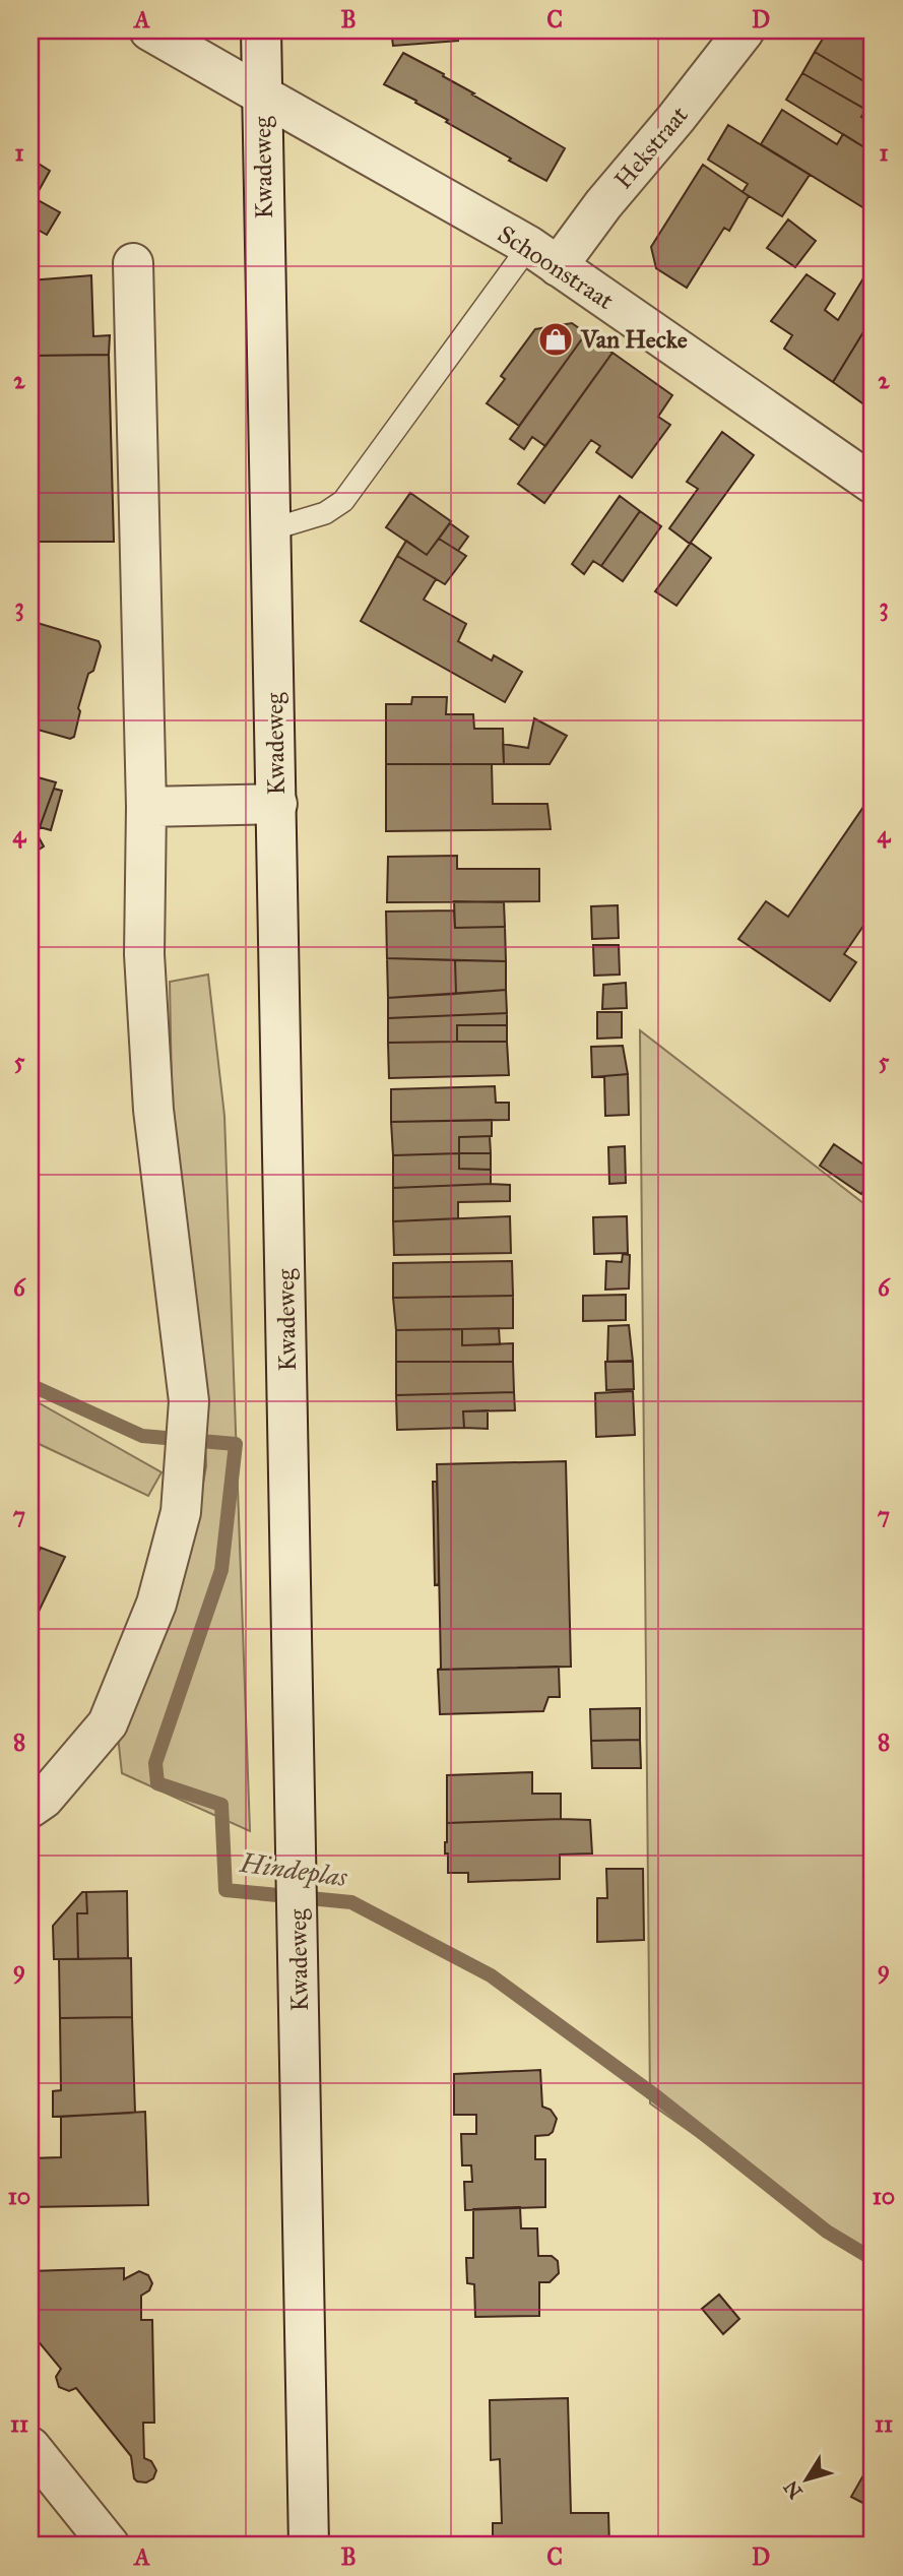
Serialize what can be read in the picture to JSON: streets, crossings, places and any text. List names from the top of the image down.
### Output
{
  "streets": {
    "street": ["Hekstraat", "Kwadeweg", "Schoonstraat"]
  },
  "crossings": [
    ["Hekstraat", "Schoonstraat"],
    ["Kwadeweg", "Schoonstraat"]
  ],
  "water": ["Hindeplas"],
  "places": {
    "shop": ["Van Hecke"]
  },
  "north": "bottom left",
  "grid": {
    "columns": [
      "A",
      "B",
      "C",
      "D"
    ],
    "rows": [
      "1",
      "2",
      "3",
      "4",
      "5",
      "6",
      "7",
      "8",
      "9",
      "10",
      "11"
    ]
  }
}
